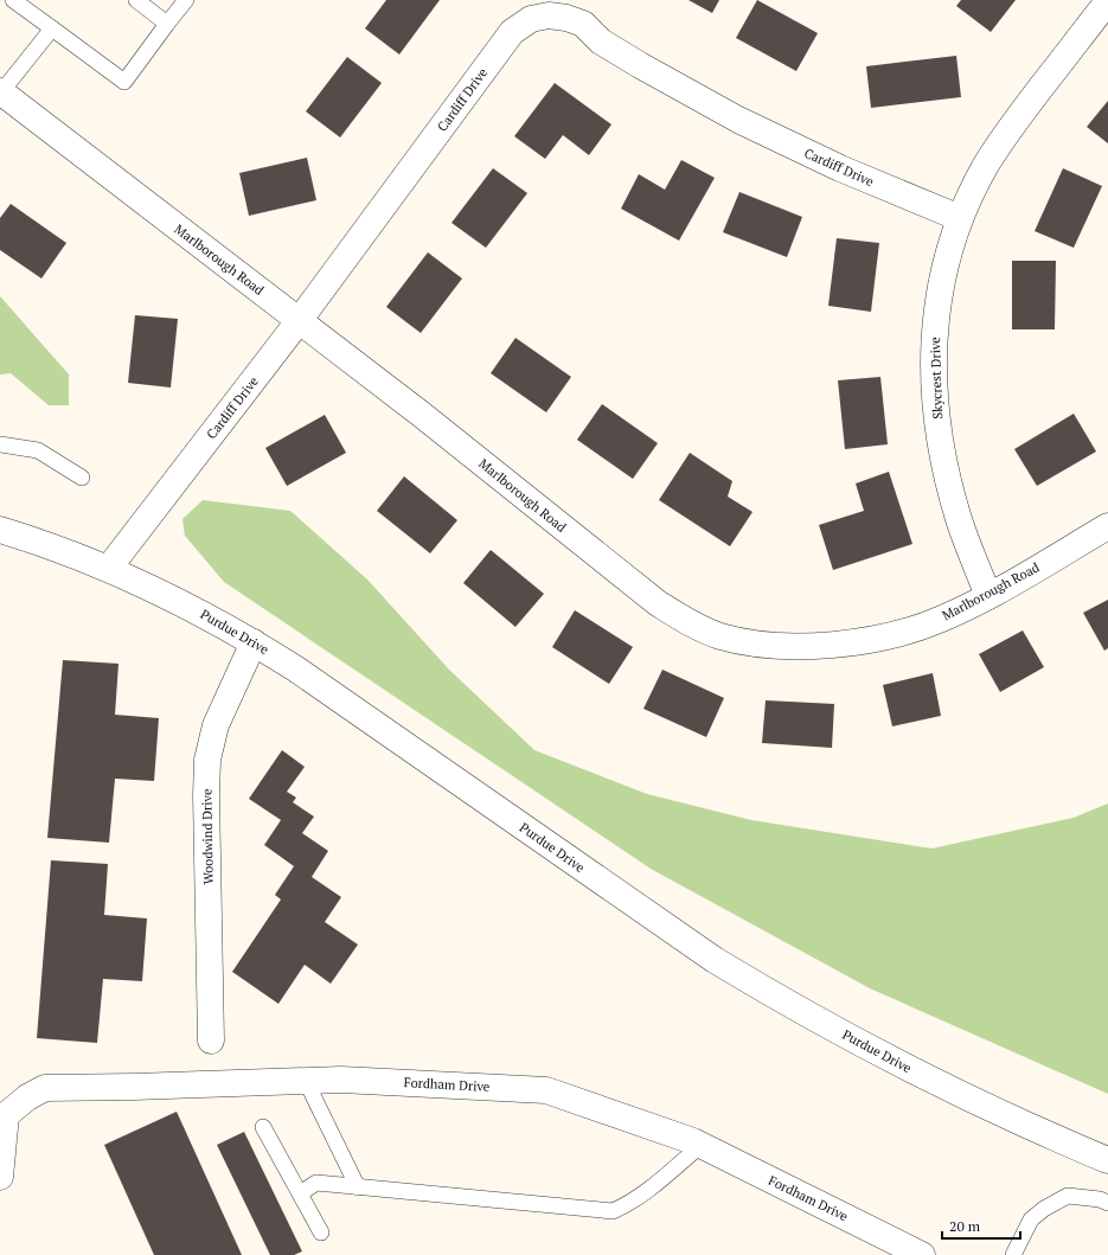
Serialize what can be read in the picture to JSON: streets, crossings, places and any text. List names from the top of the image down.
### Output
{
  "streets": {
    "street": [
      "Cardiff Drive",
      "Marlborough Road",
      "Skycrest Drive",
      "Purdue Drive",
      "Woodwind Drive",
      "Fordham Drive"
    ]
  },
  "crossings": [
    ["Cardiff Drive", "Marlborough Road"],
    ["Cardiff Drive", "Skycrest Drive"],
    ["Cardiff Drive", "Purdue Drive"],
    ["Marlborough Road", "Skycrest Drive"],
    ["Purdue Drive", "Woodwind Drive"]
  ],
  "scale_bar": "20 m"
}
